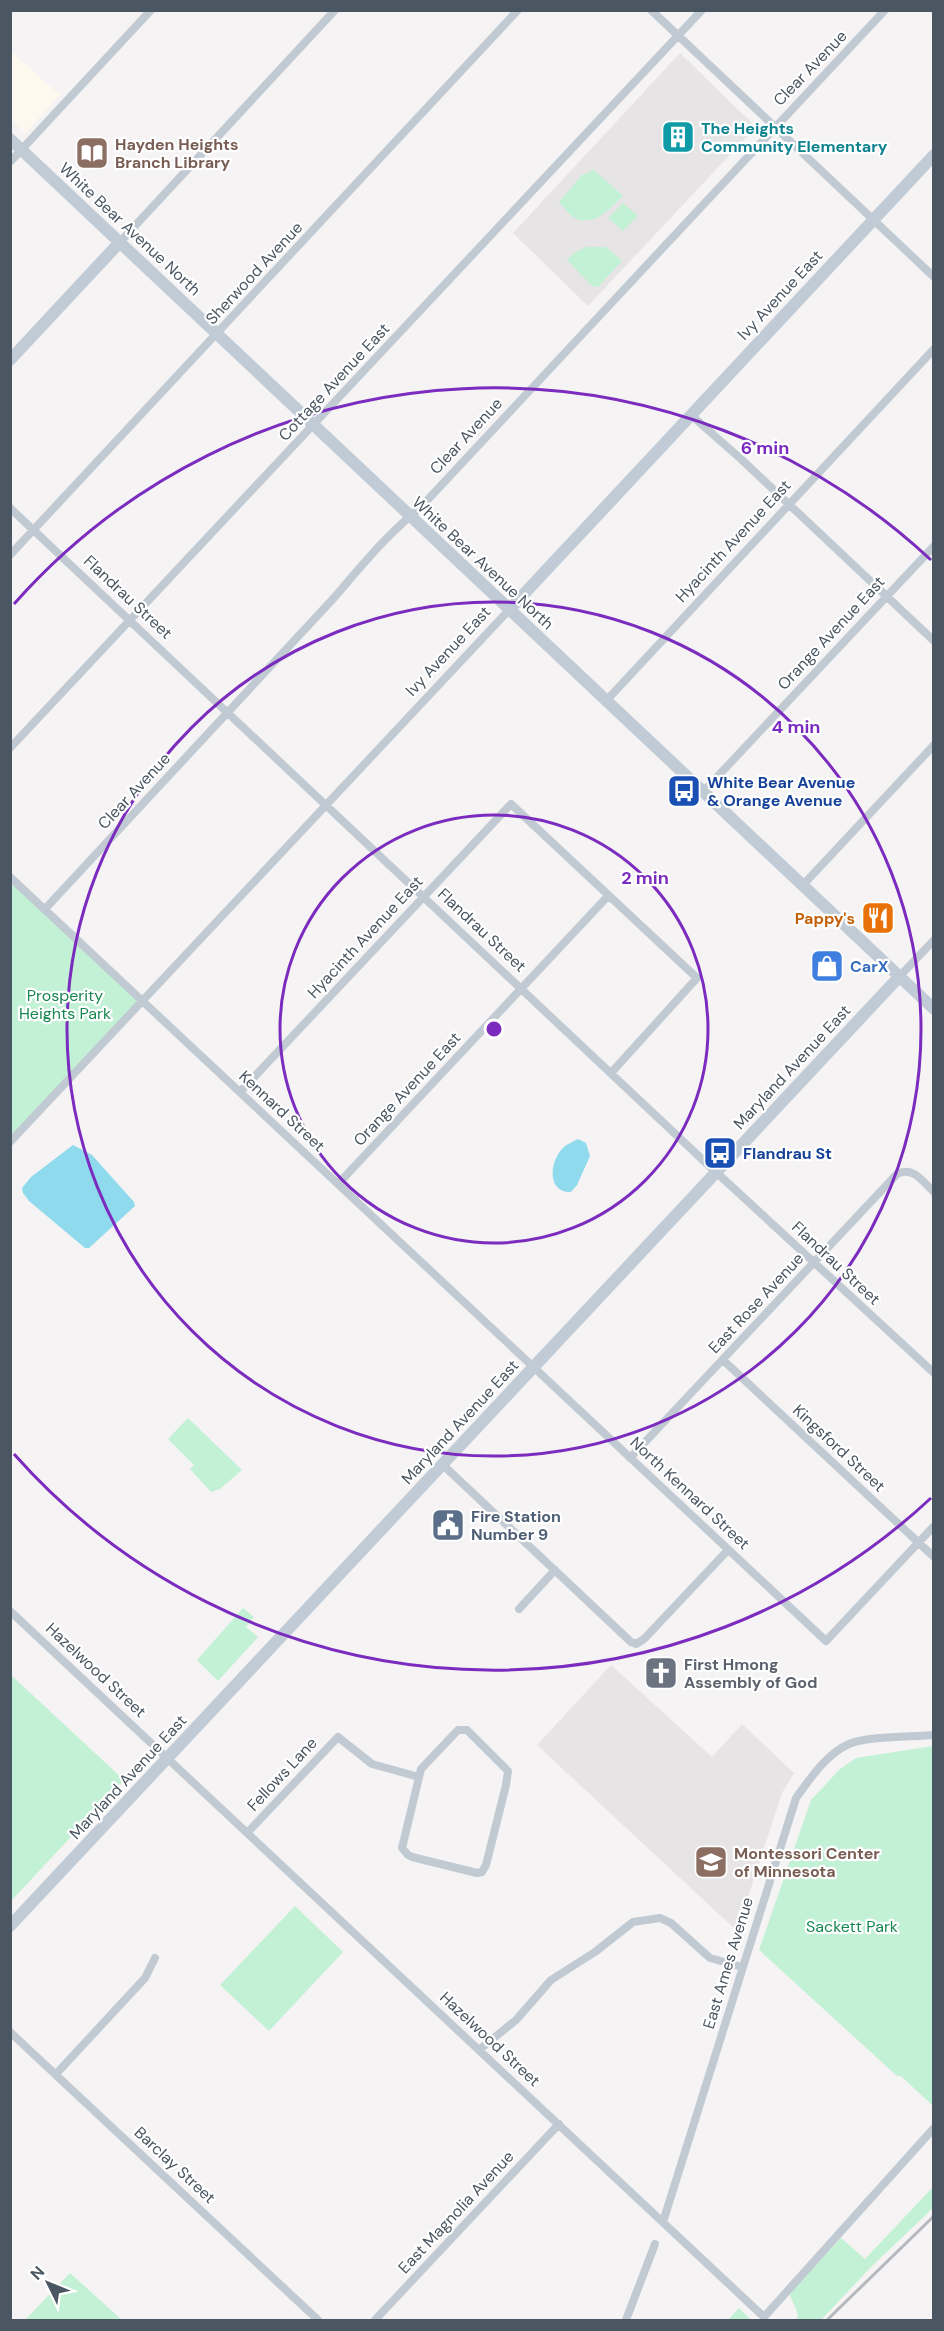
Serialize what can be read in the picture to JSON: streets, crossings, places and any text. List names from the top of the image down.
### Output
{
  "streets": {
    "main road": ["White Bear Avenue North", "Ivy Avenue East", "Maryland Avenue East"],
    "street": [
      "Clear Avenue",
      "Sherwood Avenue",
      "Cottage Avenue East",
      "Hyacinth Avenue East",
      "Flandrau Street",
      "Orange Avenue East",
      "Kennard Street",
      "East Rose Avenue",
      "Kingsford Street",
      "North Kennard Street",
      "Hazelwood Street",
      "Fellows Lane",
      "East Ames Avenue",
      "Barclay Street",
      "East Magnolia Avenue"
    ]
  },
  "crossings": [
    ["Clear Avenue", "White Bear Avenue North"],
    ["Clear Avenue", "Flandrau Street"],
    ["Clear Avenue", "Kennard Street"],
    ["White Bear Avenue North", "Sherwood Avenue"],
    ["White Bear Avenue North", "Ivy Avenue East"],
    ["White Bear Avenue North", "Cottage Avenue East"],
    ["White Bear Avenue North", "Hyacinth Avenue East"],
    ["White Bear Avenue North", "Orange Avenue East"],
    ["White Bear Avenue North", "Maryland Avenue East"],
    ["Sherwood Avenue", "Flandrau Street"],
    ["Ivy Avenue East", "Flandrau Street"],
    ["Ivy Avenue East", "Kennard Street"],
    ["Cottage Avenue East", "Flandrau Street"],
    ["Hyacinth Avenue East", "Flandrau Street"],
    ["Hyacinth Avenue East", "Orange Avenue East"],
    ["Hyacinth Avenue East", "Kennard Street"],
    ["Flandrau Street", "Orange Avenue East"],
    ["Flandrau Street", "Maryland Avenue East"],
    ["Flandrau Street", "East Rose Avenue"],
    ["Orange Avenue East", "Kennard Street"],
    ["Maryland Avenue East", "Kennard Street"],
    ["Maryland Avenue East", "North Kennard Street"],
    ["Maryland Avenue East", "Hazelwood Street"],
    ["Kennard Street", "North Kennard Street"],
    ["East Rose Avenue", "Kingsford Street"],
    ["East Rose Avenue", "North Kennard Street"],
    ["Kingsford Street", "North Kennard Street"],
    ["Hazelwood Street", "Fellows Lane"],
    ["Hazelwood Street", "East Ames Avenue"],
    ["Hazelwood Street", "East Magnolia Avenue"]
  ],
  "parks": ["Prosperity Heights Park", "Sackett Park"],
  "places": {
    "building": ["The Heights Community Elementary"],
    "library": ["Hayden Heights Branch Library"],
    "bus stop": ["White Bear Avenue & Orange Avenue", "Flandrau St"],
    "restaurant": ["Pappy's"],
    "shop": ["CarX"],
    "public building": ["Fire Station Number 9"],
    "church": ["First Hmong Assembly of God"],
    "school or university": ["Montessori Center of Minnesota"]
  },
  "north": "top left",
  "rings": ["6 min", "4 min", "2 min"]
}
